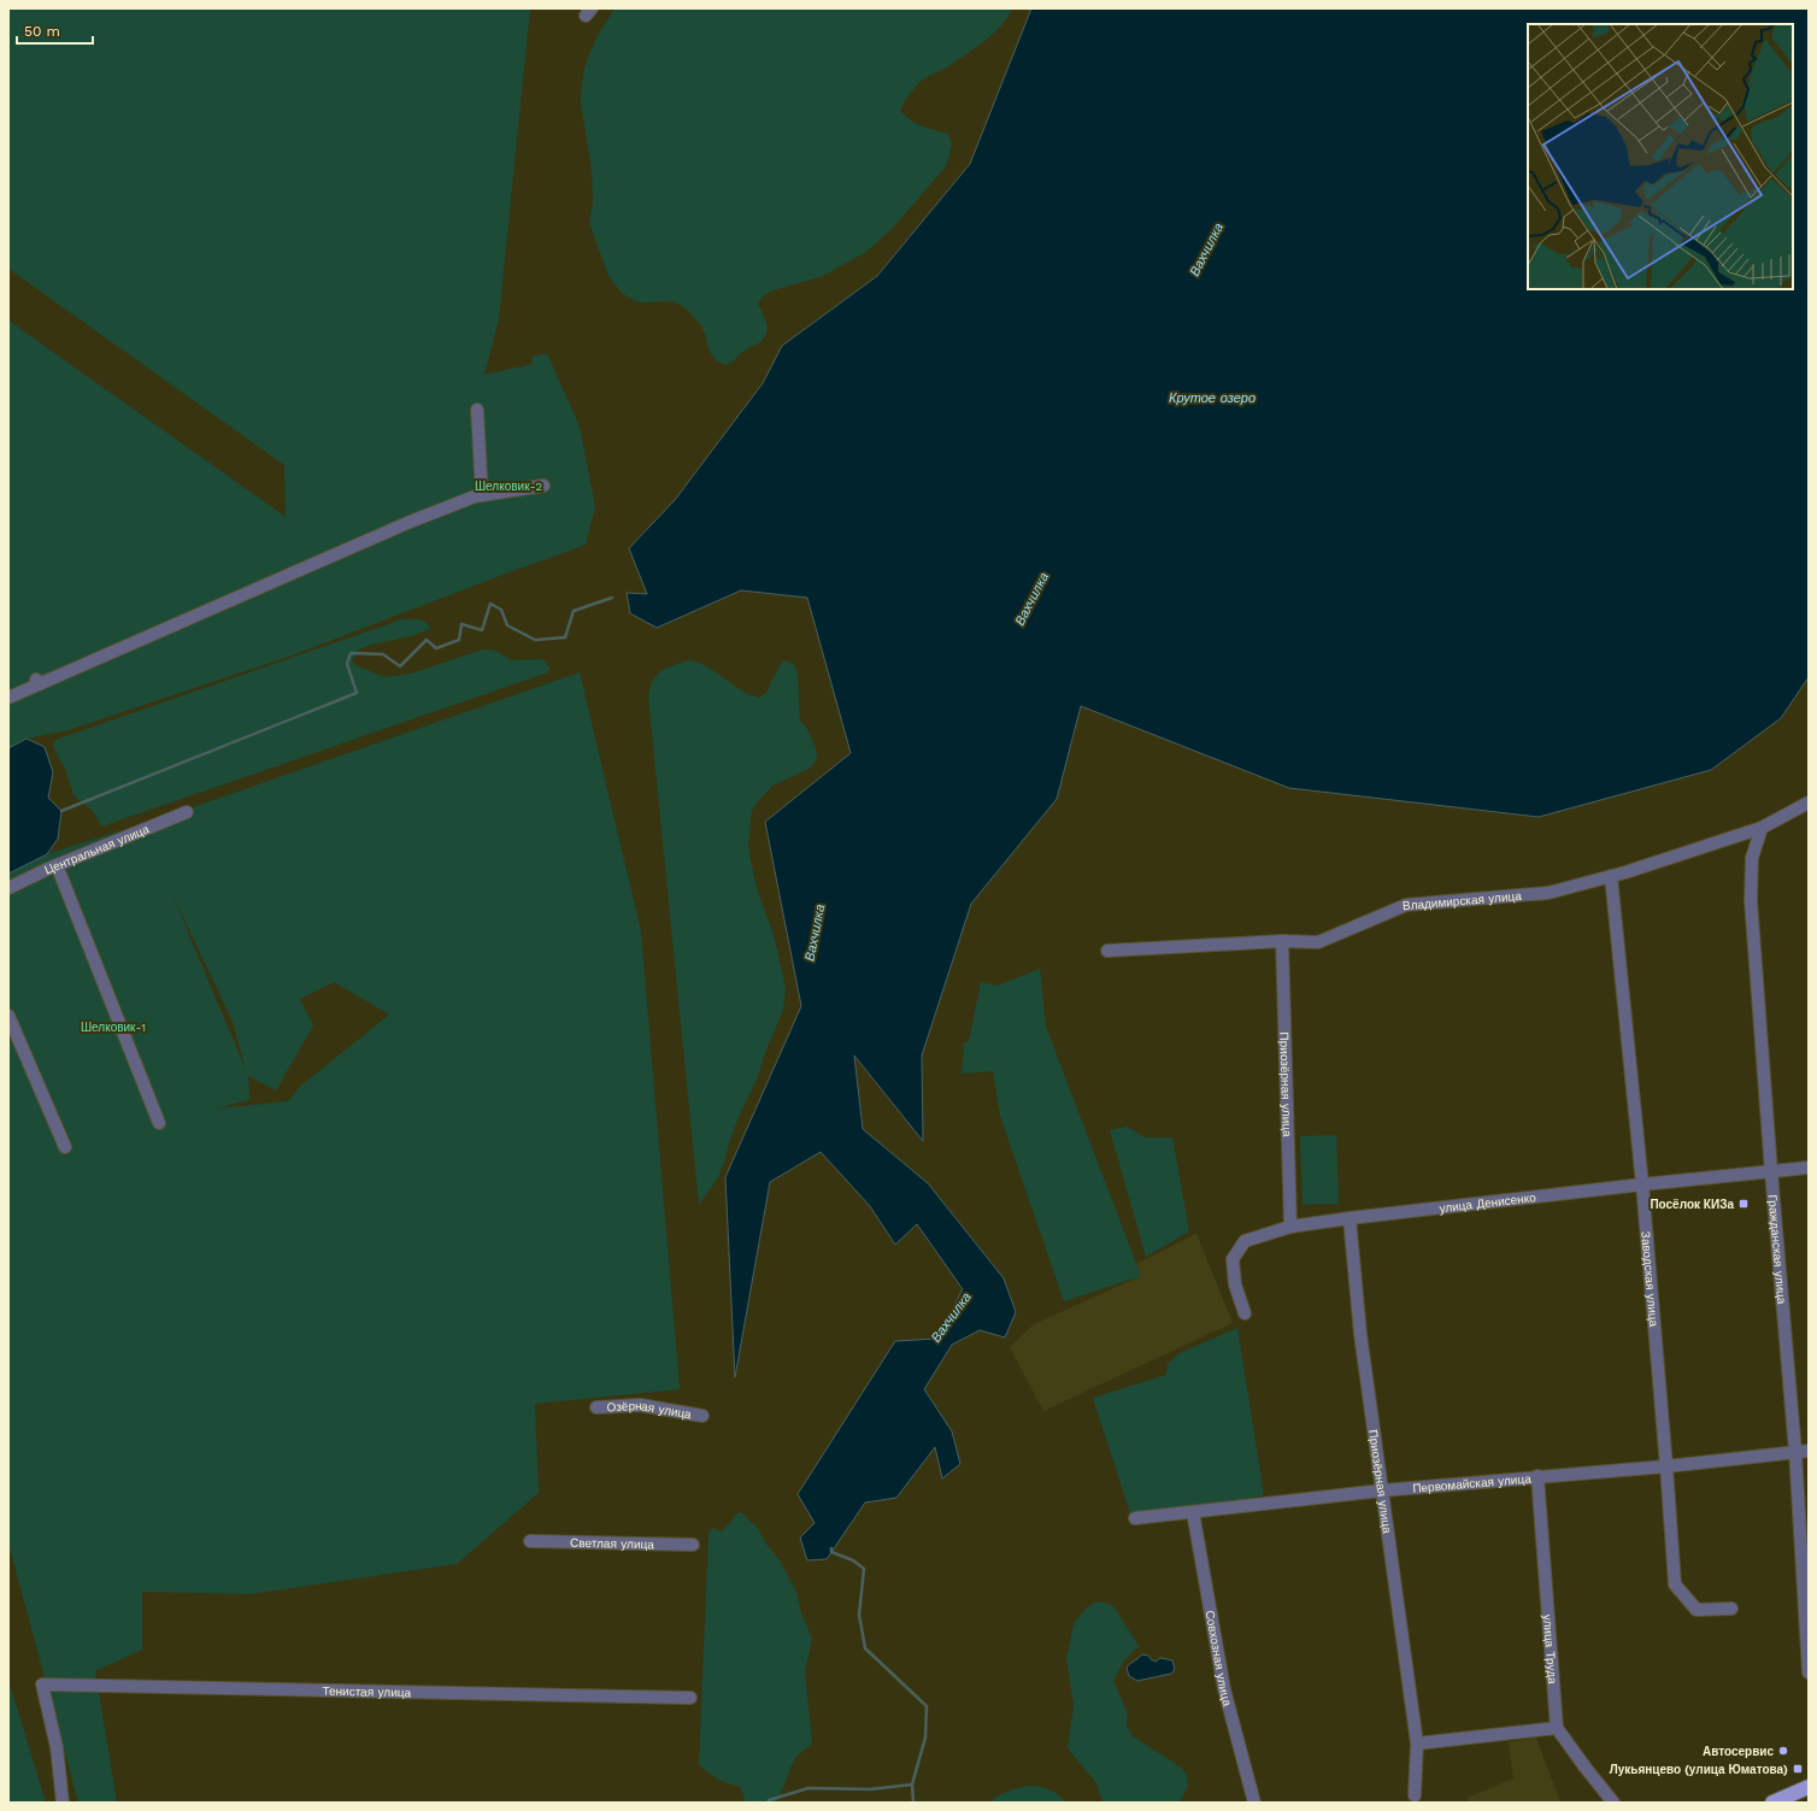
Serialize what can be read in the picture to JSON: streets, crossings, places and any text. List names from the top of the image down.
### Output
{
  "streets": {
    "street": [
      "Центральная улица",
      "Владимирская улица",
      "Приозёрная улица",
      "улица Денисенко",
      "Гражданская улица",
      "Заводская улица",
      "Озёрная улица",
      "Первомайская улица",
      "Светлая улица",
      "улица Труда",
      "Совхозная улица",
      "Тенистая улица"
    ]
  },
  "crossings": [
    ["Владимирская улица", "Приозёрная улица"],
    ["Владимирская улица", "Гражданская улица"],
    ["Владимирская улица", "Заводская улица"],
    ["Приозёрная улица", "улица Денисенко"],
    ["Приозёрная улица", "Первомайская улица"],
    ["улица Денисенко", "Гражданская улица"],
    ["улица Денисенко", "Заводская улица"],
    ["Гражданская улица", "Первомайская улица"],
    ["Заводская улица", "Первомайская улица"],
    ["Первомайская улица", "улица Труда"],
    ["Первомайская улица", "Совхозная улица"]
  ],
  "water": ["Вахчилка", "Крутое озеро"],
  "parks": ["Шелковик-2", "Шелковик-1"],
  "places": {
    "transit": ["Посёлок КИЗа", "Лукьянцево (улица Юматова)"],
    "other": ["Автосервис"]
  },
  "scale_bar": "50 m"
}
